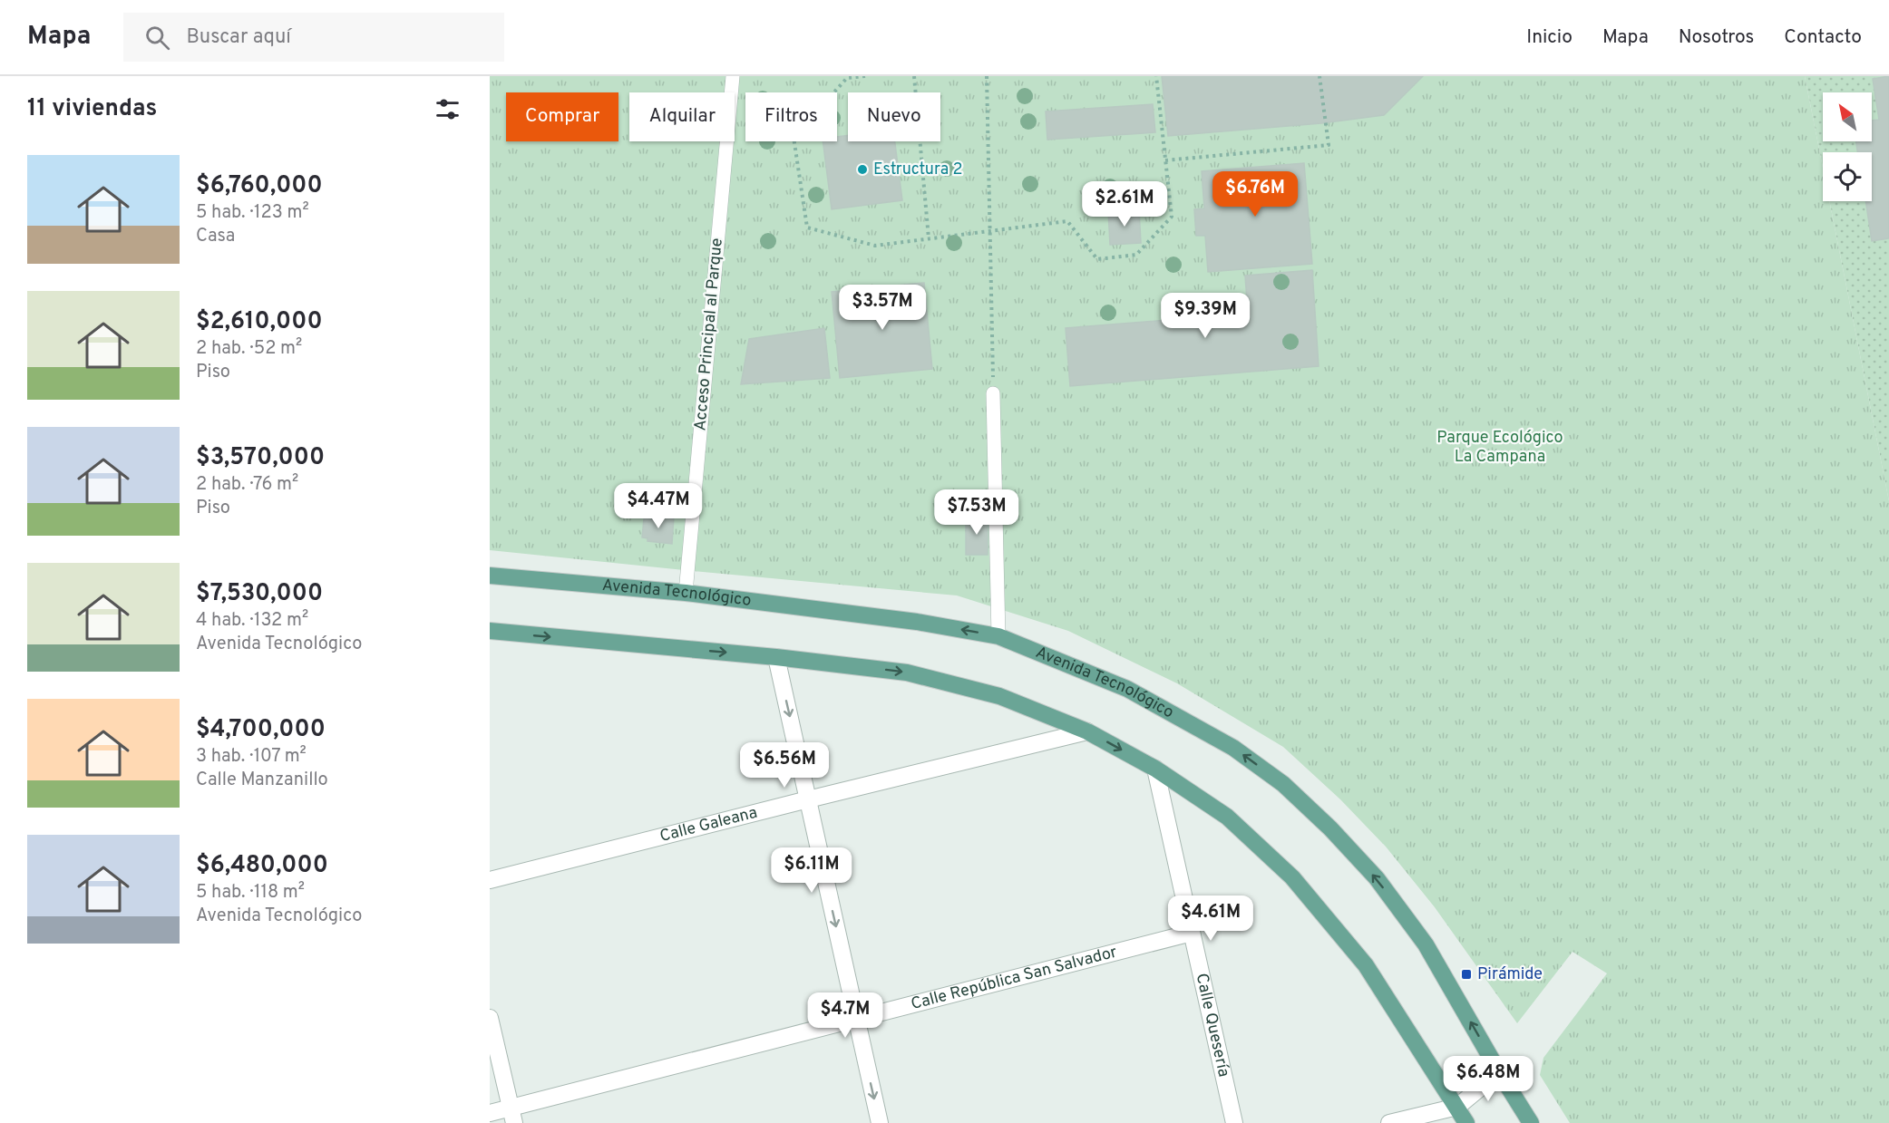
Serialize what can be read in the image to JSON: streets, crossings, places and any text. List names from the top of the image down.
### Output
{
  "streets": {
    "main road": ["Avenida Tecnológico"],
    "street": ["Calle Galeana", "Calle República San Salvador", "Calle Quesería"],
    "lane": ["Acceso Principal al Parque"]
  },
  "crossings": [
    ["Acceso Principal al Parque", "Avenida Tecnológico"],
    ["Calle República San Salvador", "Calle Quesería"]
  ],
  "parks": ["Parque Ecológico La Campana"],
  "places": {
    "other": ["Estructura 2"],
    "transit": ["Pirámide"]
  },
  "north": "top left",
  "page": {
    "header": "Mapa",
    "search": "Buscar aquí",
    "nav": [
      "Inicio",
      "Mapa",
      "Nosotros",
      "Contacto"
    ],
    "heading": "11 viviendas",
    "chip": [
      "Comprar",
      "Alquilar",
      "Filtros",
      "Nuevo"
    ],
    "list": [
      {
        "name": "$6,760,000",
        "note": "5 hab. · 123 m² · Casa"
      },
      {
        "name": "$2,610,000",
        "note": "2 hab. · 52 m² · Piso"
      },
      {
        "name": "$3,570,000",
        "note": "2 hab. · 76 m² · Piso"
      },
      {
        "name": "$7,530,000",
        "note": "4 hab. · 132 m² · Avenida Tecnológico"
      },
      {
        "name": "$4,700,000",
        "note": "3 hab. · 107 m² · Calle Manzanillo"
      },
      {
        "name": "$6,480,000",
        "note": "5 hab. · 118 m² · Avenida Tecnológico"
      }
    ],
    "price": [
      "$6.76M",
      "$2.61M",
      "$3.57M",
      "$9.39M",
      "$4.47M",
      "$7.53M",
      "$6.56M",
      "$6.11M",
      "$4.61M",
      "$4.7M",
      "$6.48M"
    ]
  }
}
